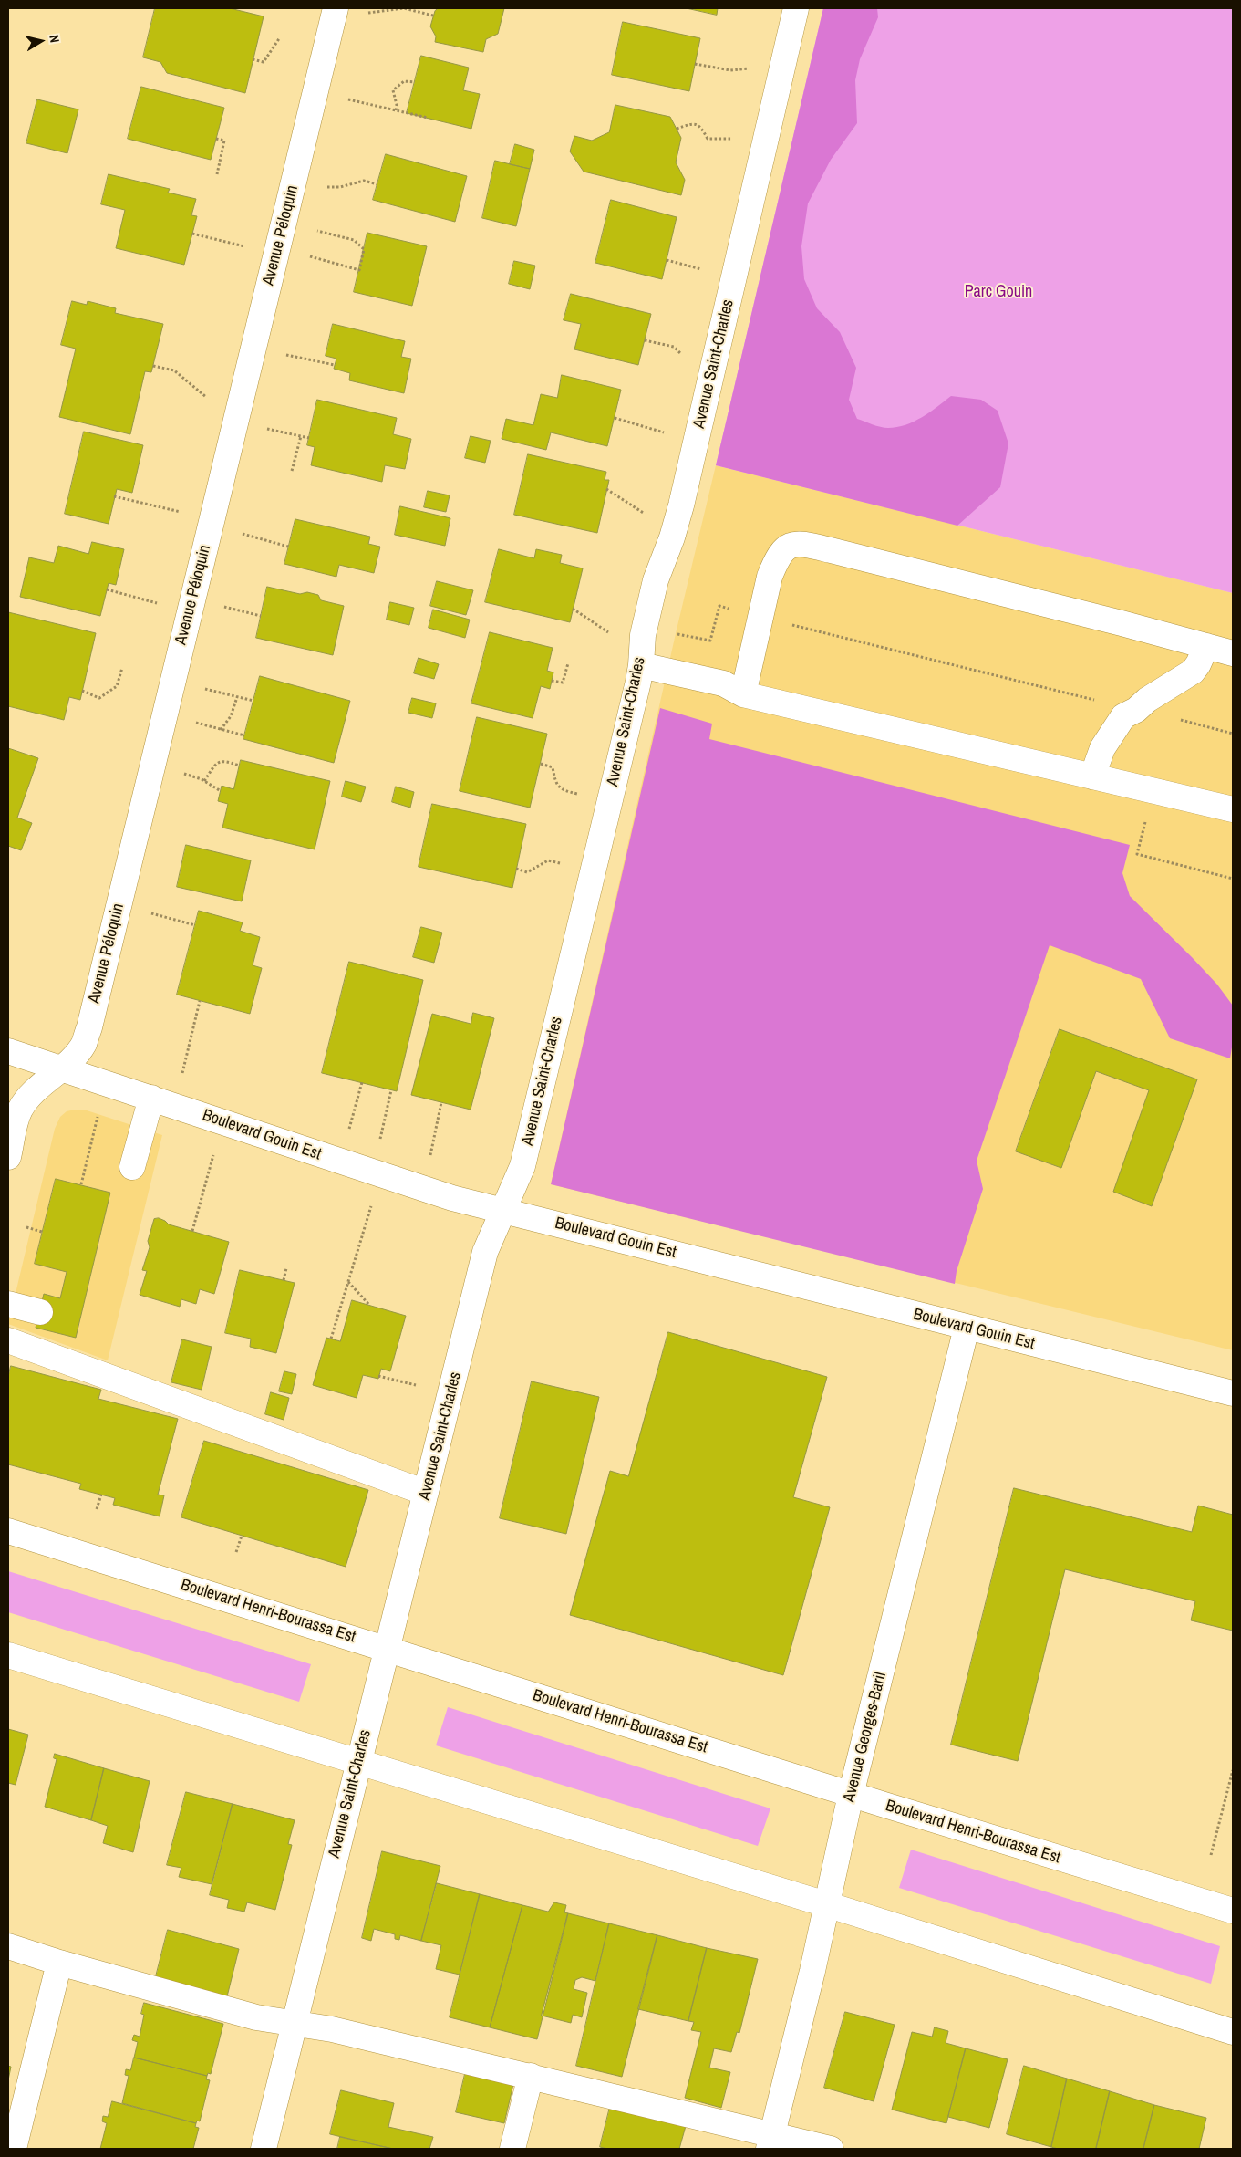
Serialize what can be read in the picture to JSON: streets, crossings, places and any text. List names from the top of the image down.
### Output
{
  "streets": {
    "street": [
      "Avenue Péloquin",
      "Avenue Saint-Charles",
      "Boulevard Gouin Est",
      "Boulevard Henri-Bourassa Est",
      "Avenue Georges-Baril"
    ]
  },
  "crossings": [
    ["Avenue Péloquin", "Boulevard Gouin Est"],
    ["Avenue Saint-Charles", "Boulevard Gouin Est"],
    ["Avenue Saint-Charles", "Boulevard Henri-Bourassa Est"],
    ["Boulevard Gouin Est", "Avenue Georges-Baril"],
    ["Boulevard Henri-Bourassa Est", "Avenue Georges-Baril"]
  ],
  "parks": ["Parc Gouin"],
  "north": "right"
}
